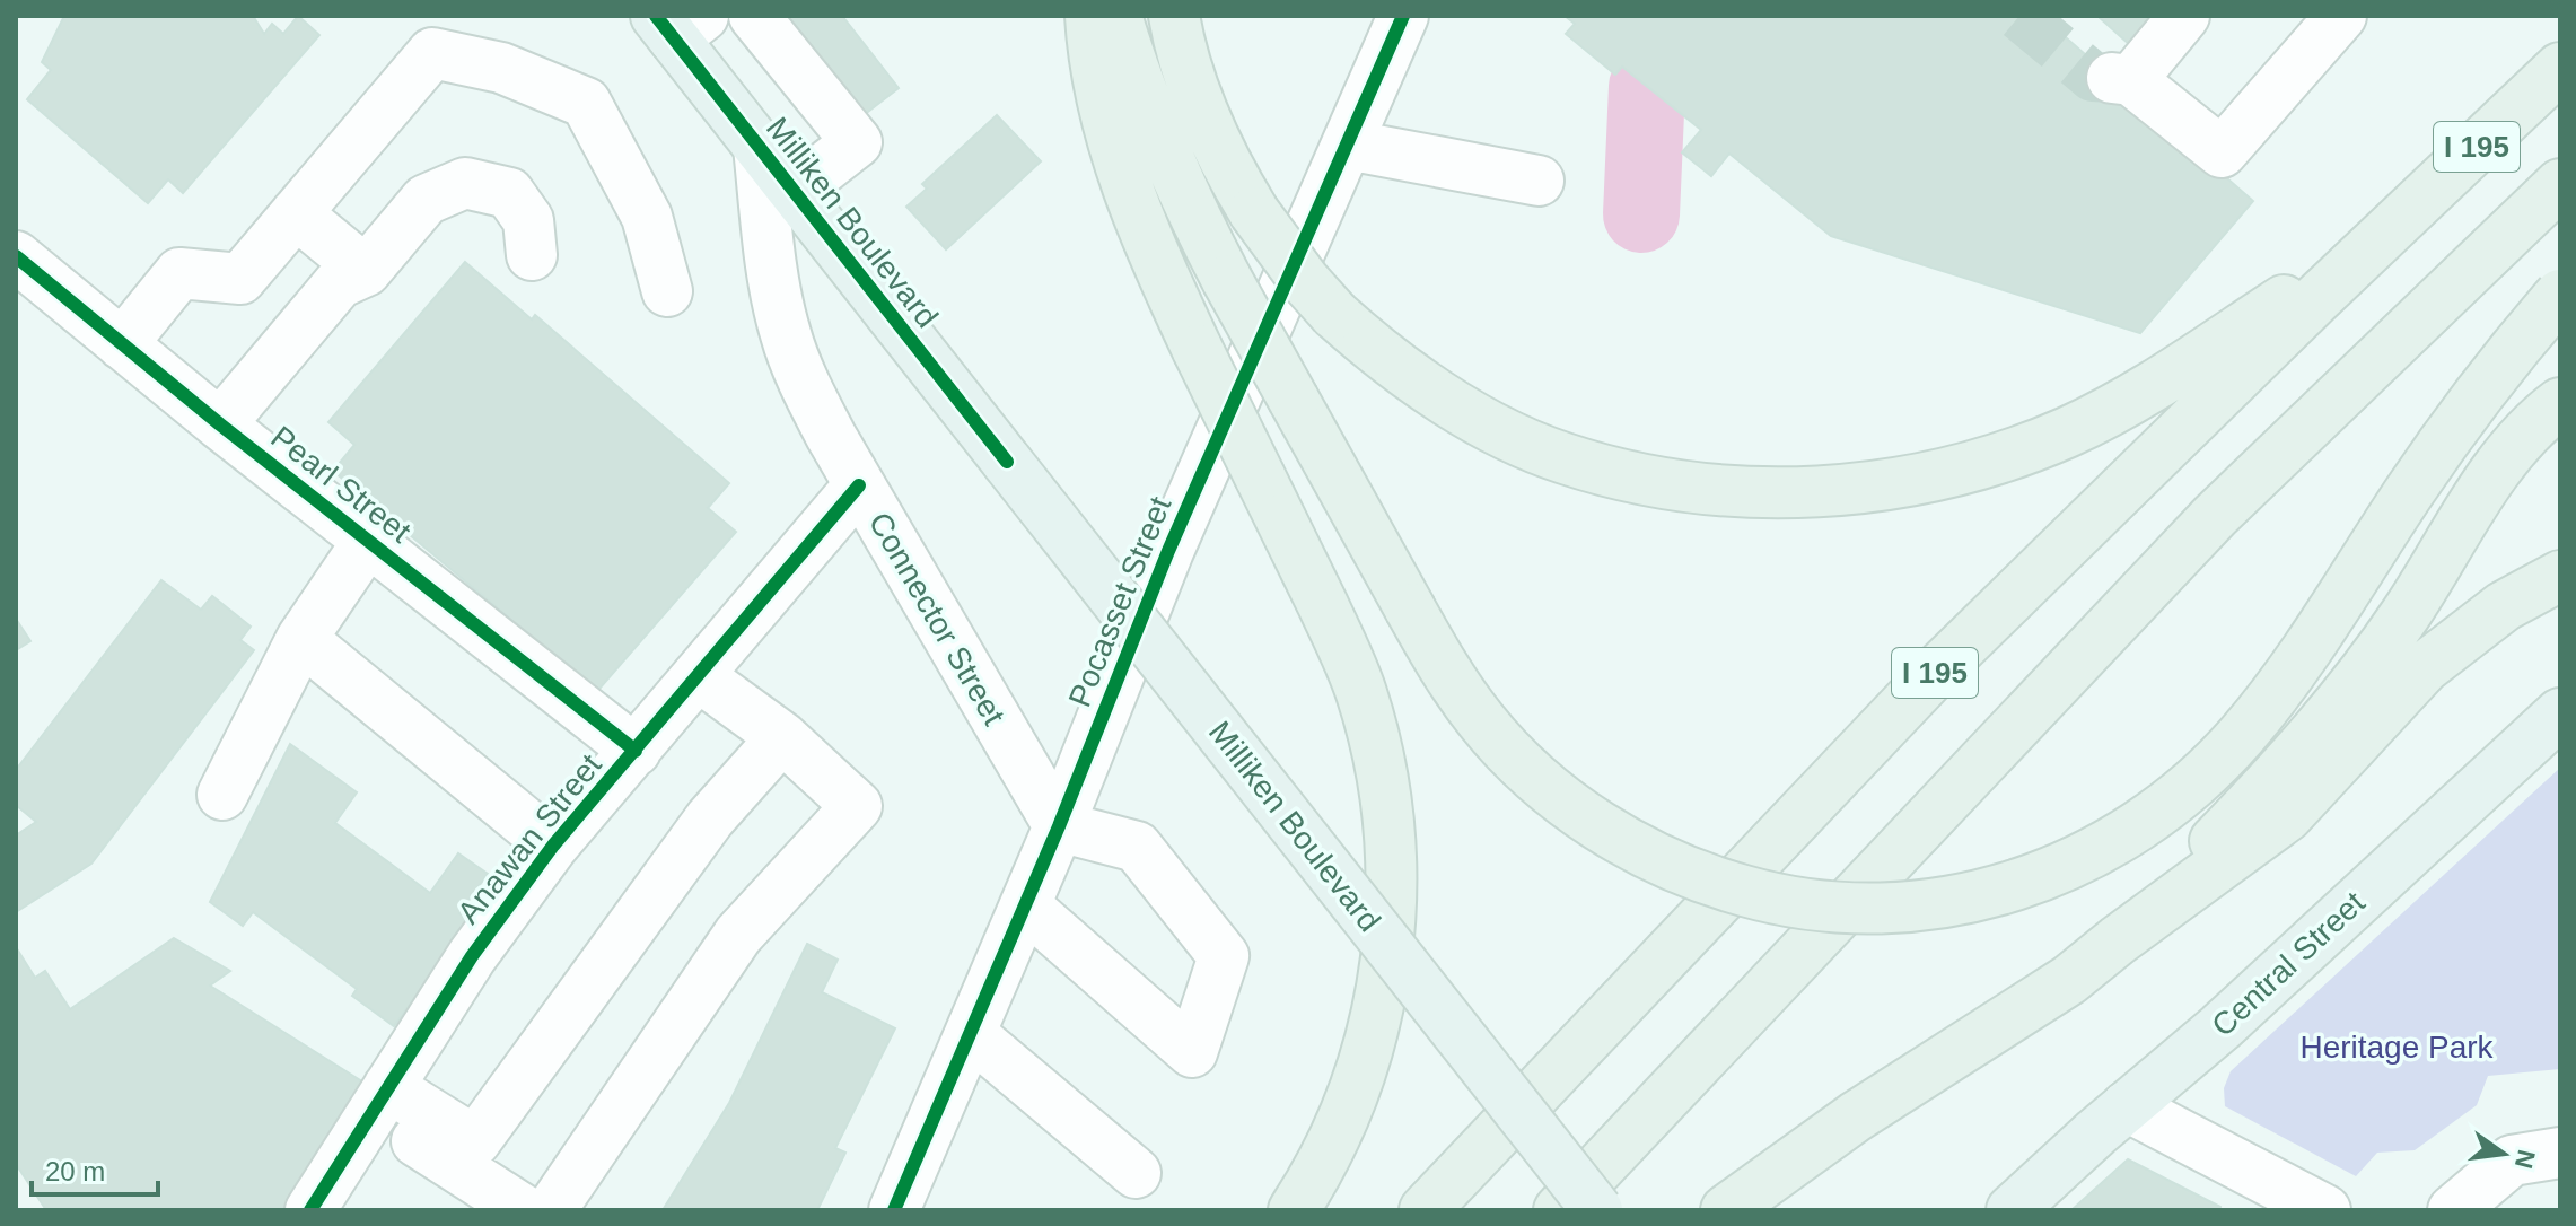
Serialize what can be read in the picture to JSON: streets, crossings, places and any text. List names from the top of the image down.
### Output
{
  "streets": {
    "highway": ["I 195"],
    "main road": ["Milliken Boulevard", "Central Street"],
    "street": [
      "Pearl Street",
      "Pocasset Street",
      "Connector Street",
      "Anawan Street"
    ]
  },
  "crossings": [
    ["Milliken Boulevard", "Connector Street"],
    ["Pearl Street", "Anawan Street"],
    ["Pocasset Street", "Connector Street"],
    ["Connector Street", "Anawan Street"]
  ],
  "parks": ["Heritage Park"],
  "scale_bar": "20 m",
  "north": "right"
}
